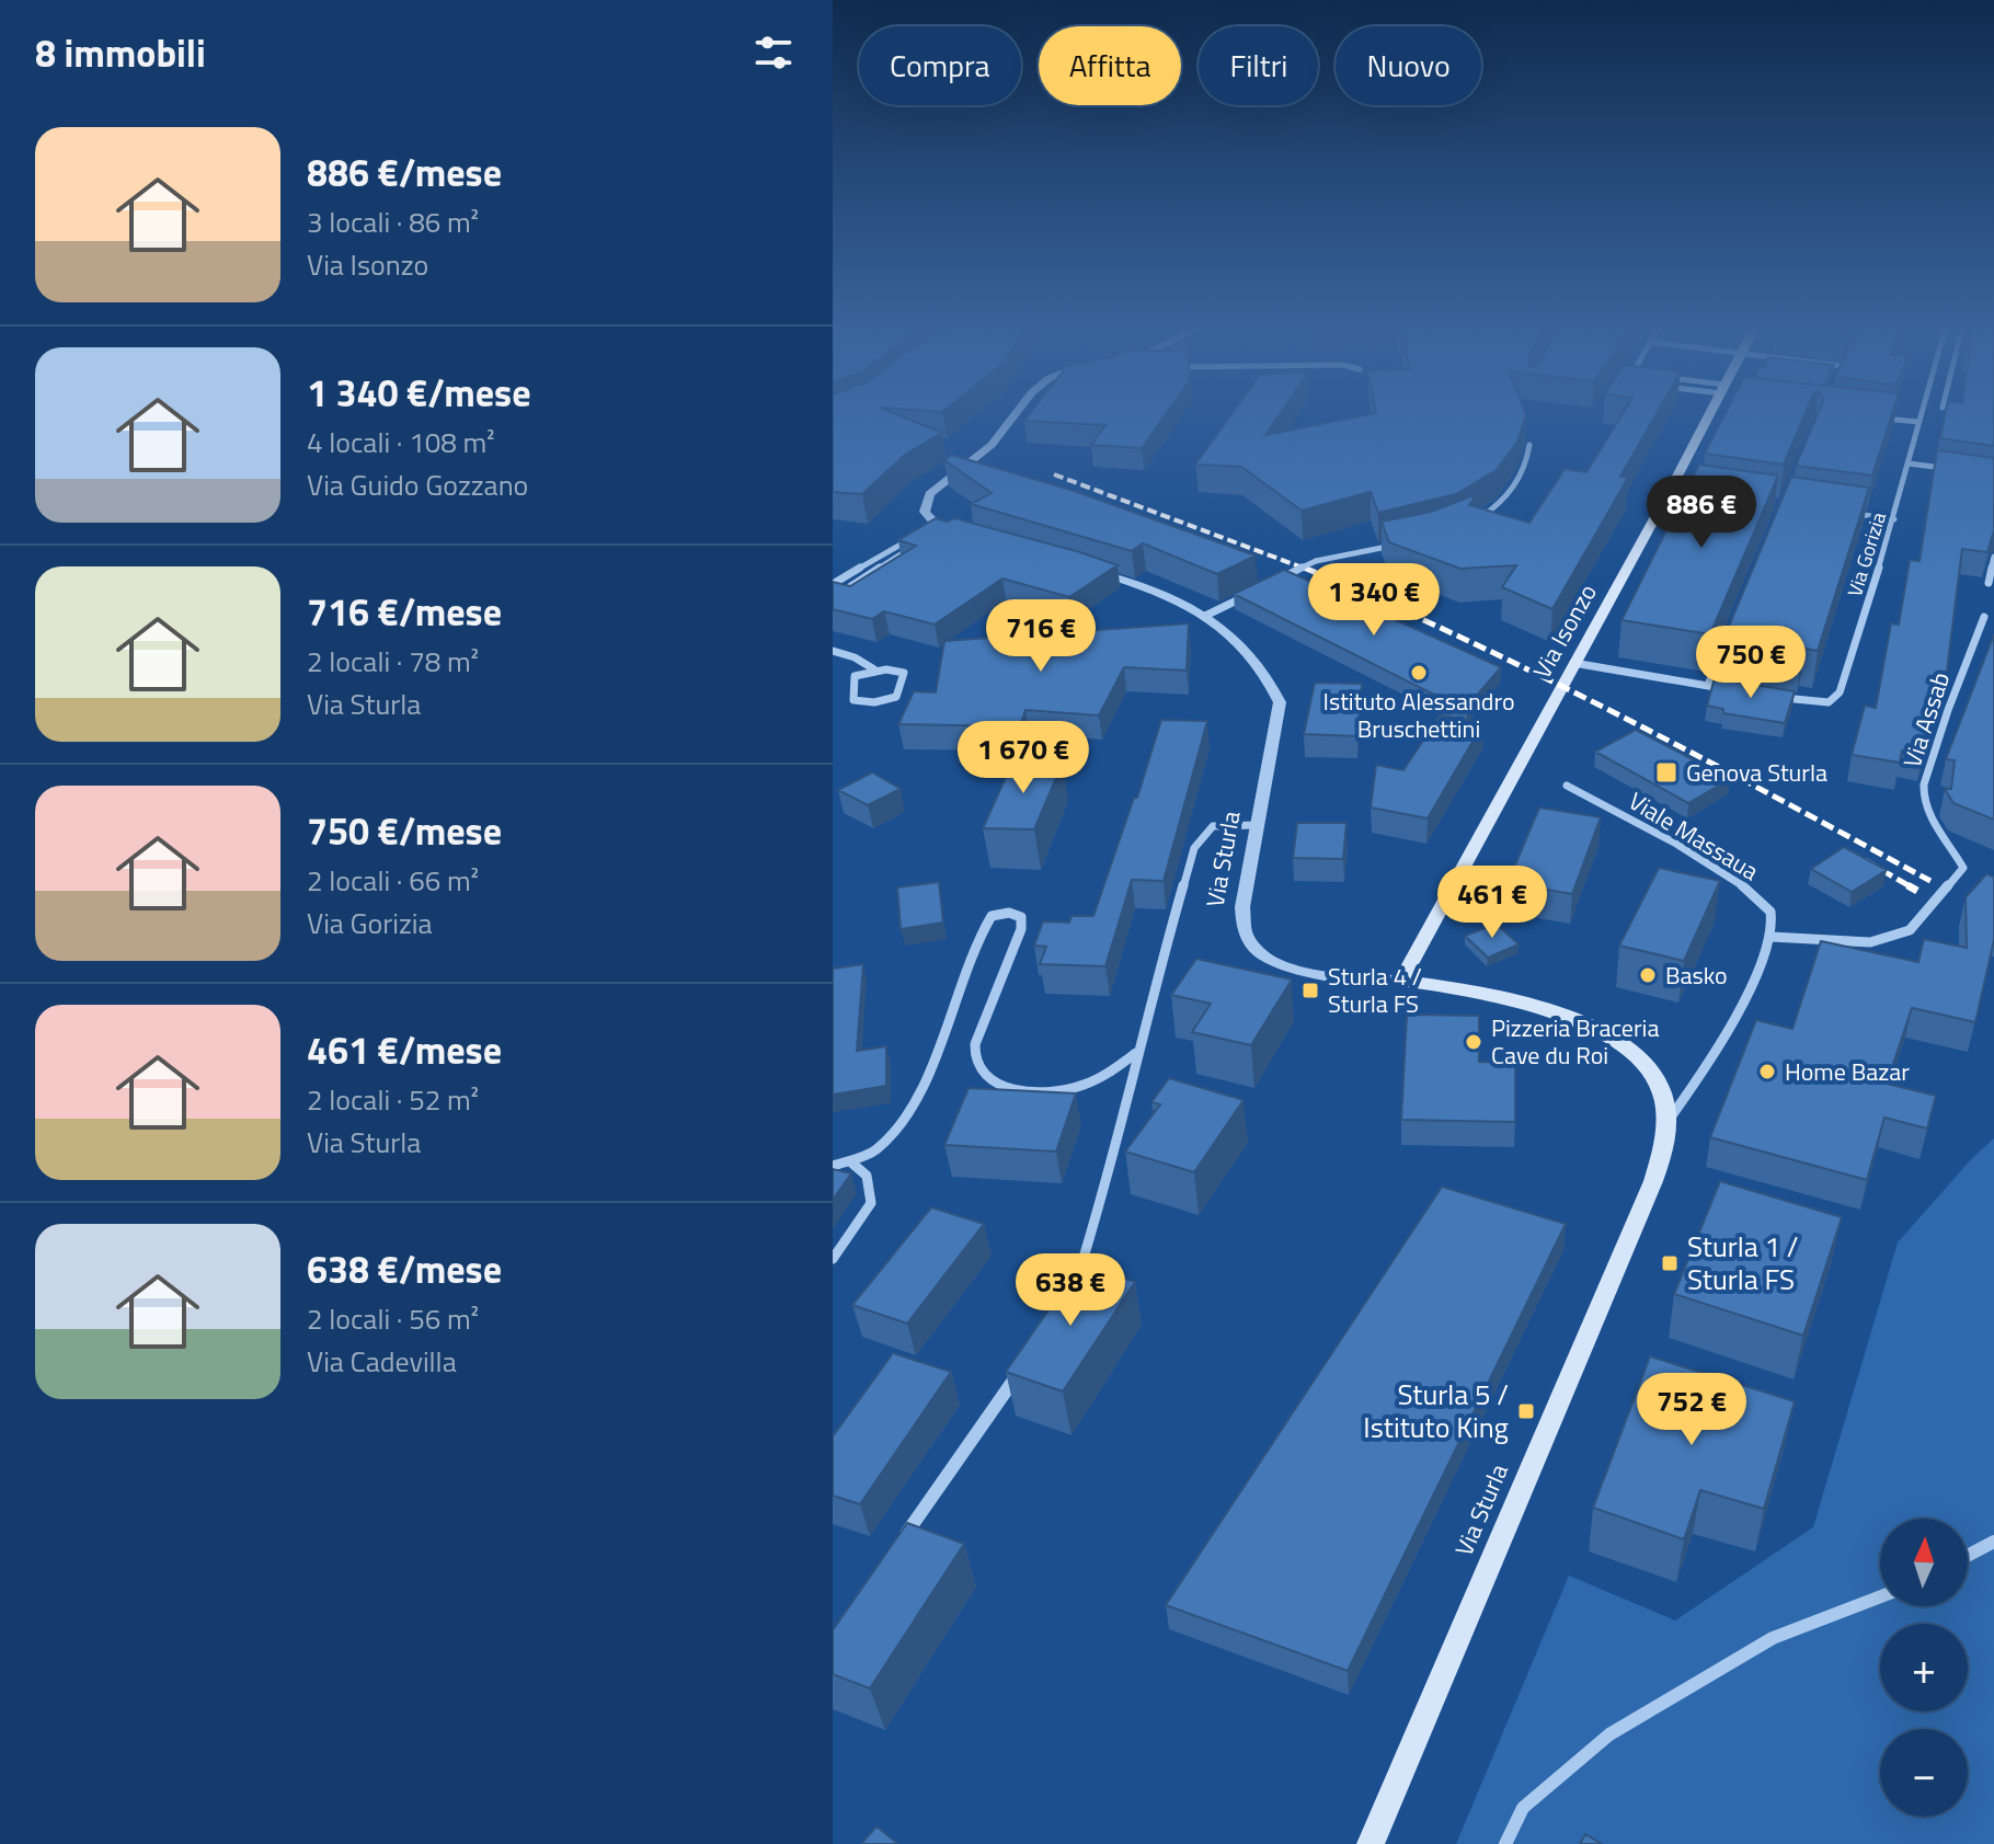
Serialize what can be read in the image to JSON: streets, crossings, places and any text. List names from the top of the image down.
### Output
{
  "streets": {
    "main road": ["Via Isonzo", "Via Sturla"],
    "street": ["Via Gorizia", "Via Assab", "Viale Massaua"]
  },
  "crossings": [
    ["Via Isonzo", "Via Sturla"],
    ["Via Assab", "Viale Massaua"]
  ],
  "places": {
    "other": [
      "Istituto Alessandro Bruschettini",
      "Basko",
      "Pizzeria Braceria Cave du Roi",
      "Home Bazar"
    ],
    "transit": [
      "Genova Sturla",
      "Sturla 4 / Sturla FS",
      "Sturla 1 / Sturla FS",
      "Sturla 5 / Istituto King"
    ]
  },
  "north": "top",
  "page": {
    "heading": "8 immobili",
    "chip": [
      "Compra",
      "Affitta",
      "Filtri",
      "Nuovo"
    ],
    "list": [
      {
        "name": "886 €/mese",
        "note": "3 locali · 86 m² · Via Isonzo"
      },
      {
        "name": "1 340 €/mese",
        "note": "4 locali · 108 m² · Via Guido Gozzano"
      },
      {
        "name": "716 €/mese",
        "note": "2 locali · 78 m² · Via Sturla"
      },
      {
        "name": "750 €/mese",
        "note": "2 locali · 66 m² · Via Gorizia"
      },
      {
        "name": "461 €/mese",
        "note": "2 locali · 52 m² · Via Sturla"
      },
      {
        "name": "638 €/mese",
        "note": "2 locali · 56 m² · Via Cadevilla"
      }
    ],
    "price": [
      "886 €",
      "1 340 €",
      "716 €",
      "750 €",
      "1 670 €",
      "461 €",
      "638 €",
      "752 €"
    ],
    "map_buttons": ["+", "−"]
  }
}
